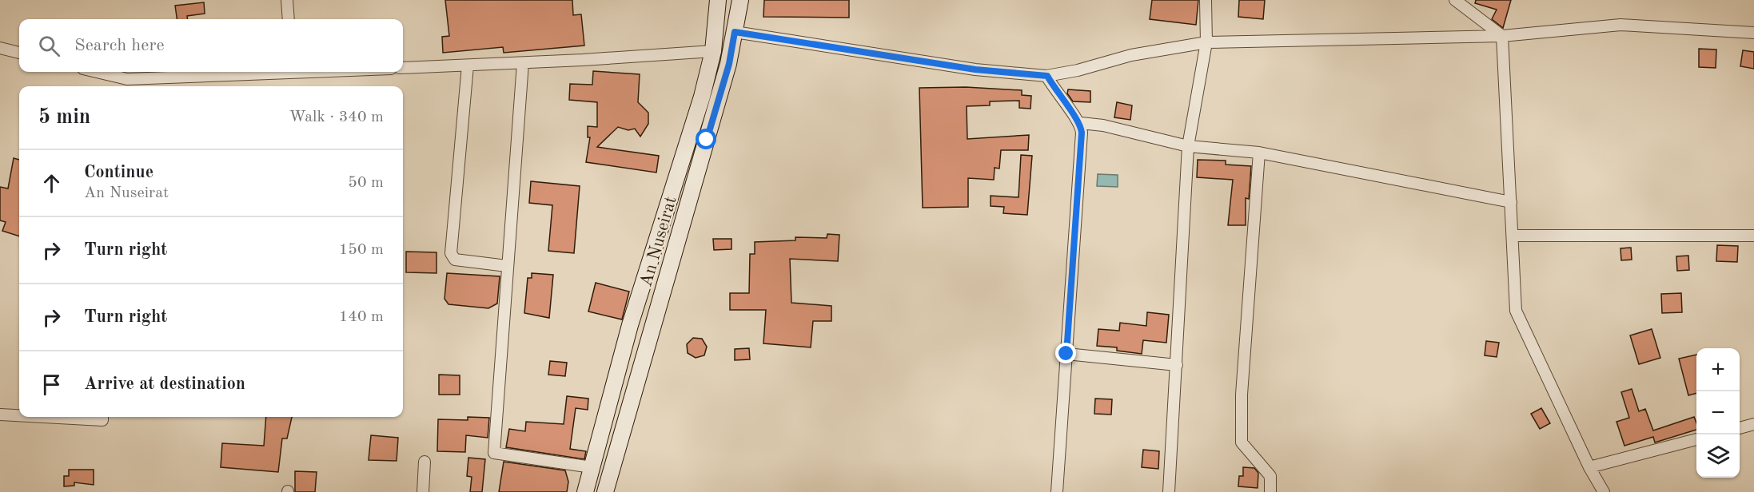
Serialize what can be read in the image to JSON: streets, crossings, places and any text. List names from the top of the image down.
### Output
{
  "streets": {
    "main road": ["An Nuseirat"]
  },
  "page": {
    "search": "Search here",
    "heading": ["5 min", "Walk · 340 m"],
    "list": [
      ["Continue", "An Nuseirat", "50 m"],
      ["Turn right", "150 m"],
      ["Turn right", "140 m"],
      "Arrive at destination"
    ],
    "map_buttons": ["+", "−"]
  }
}
